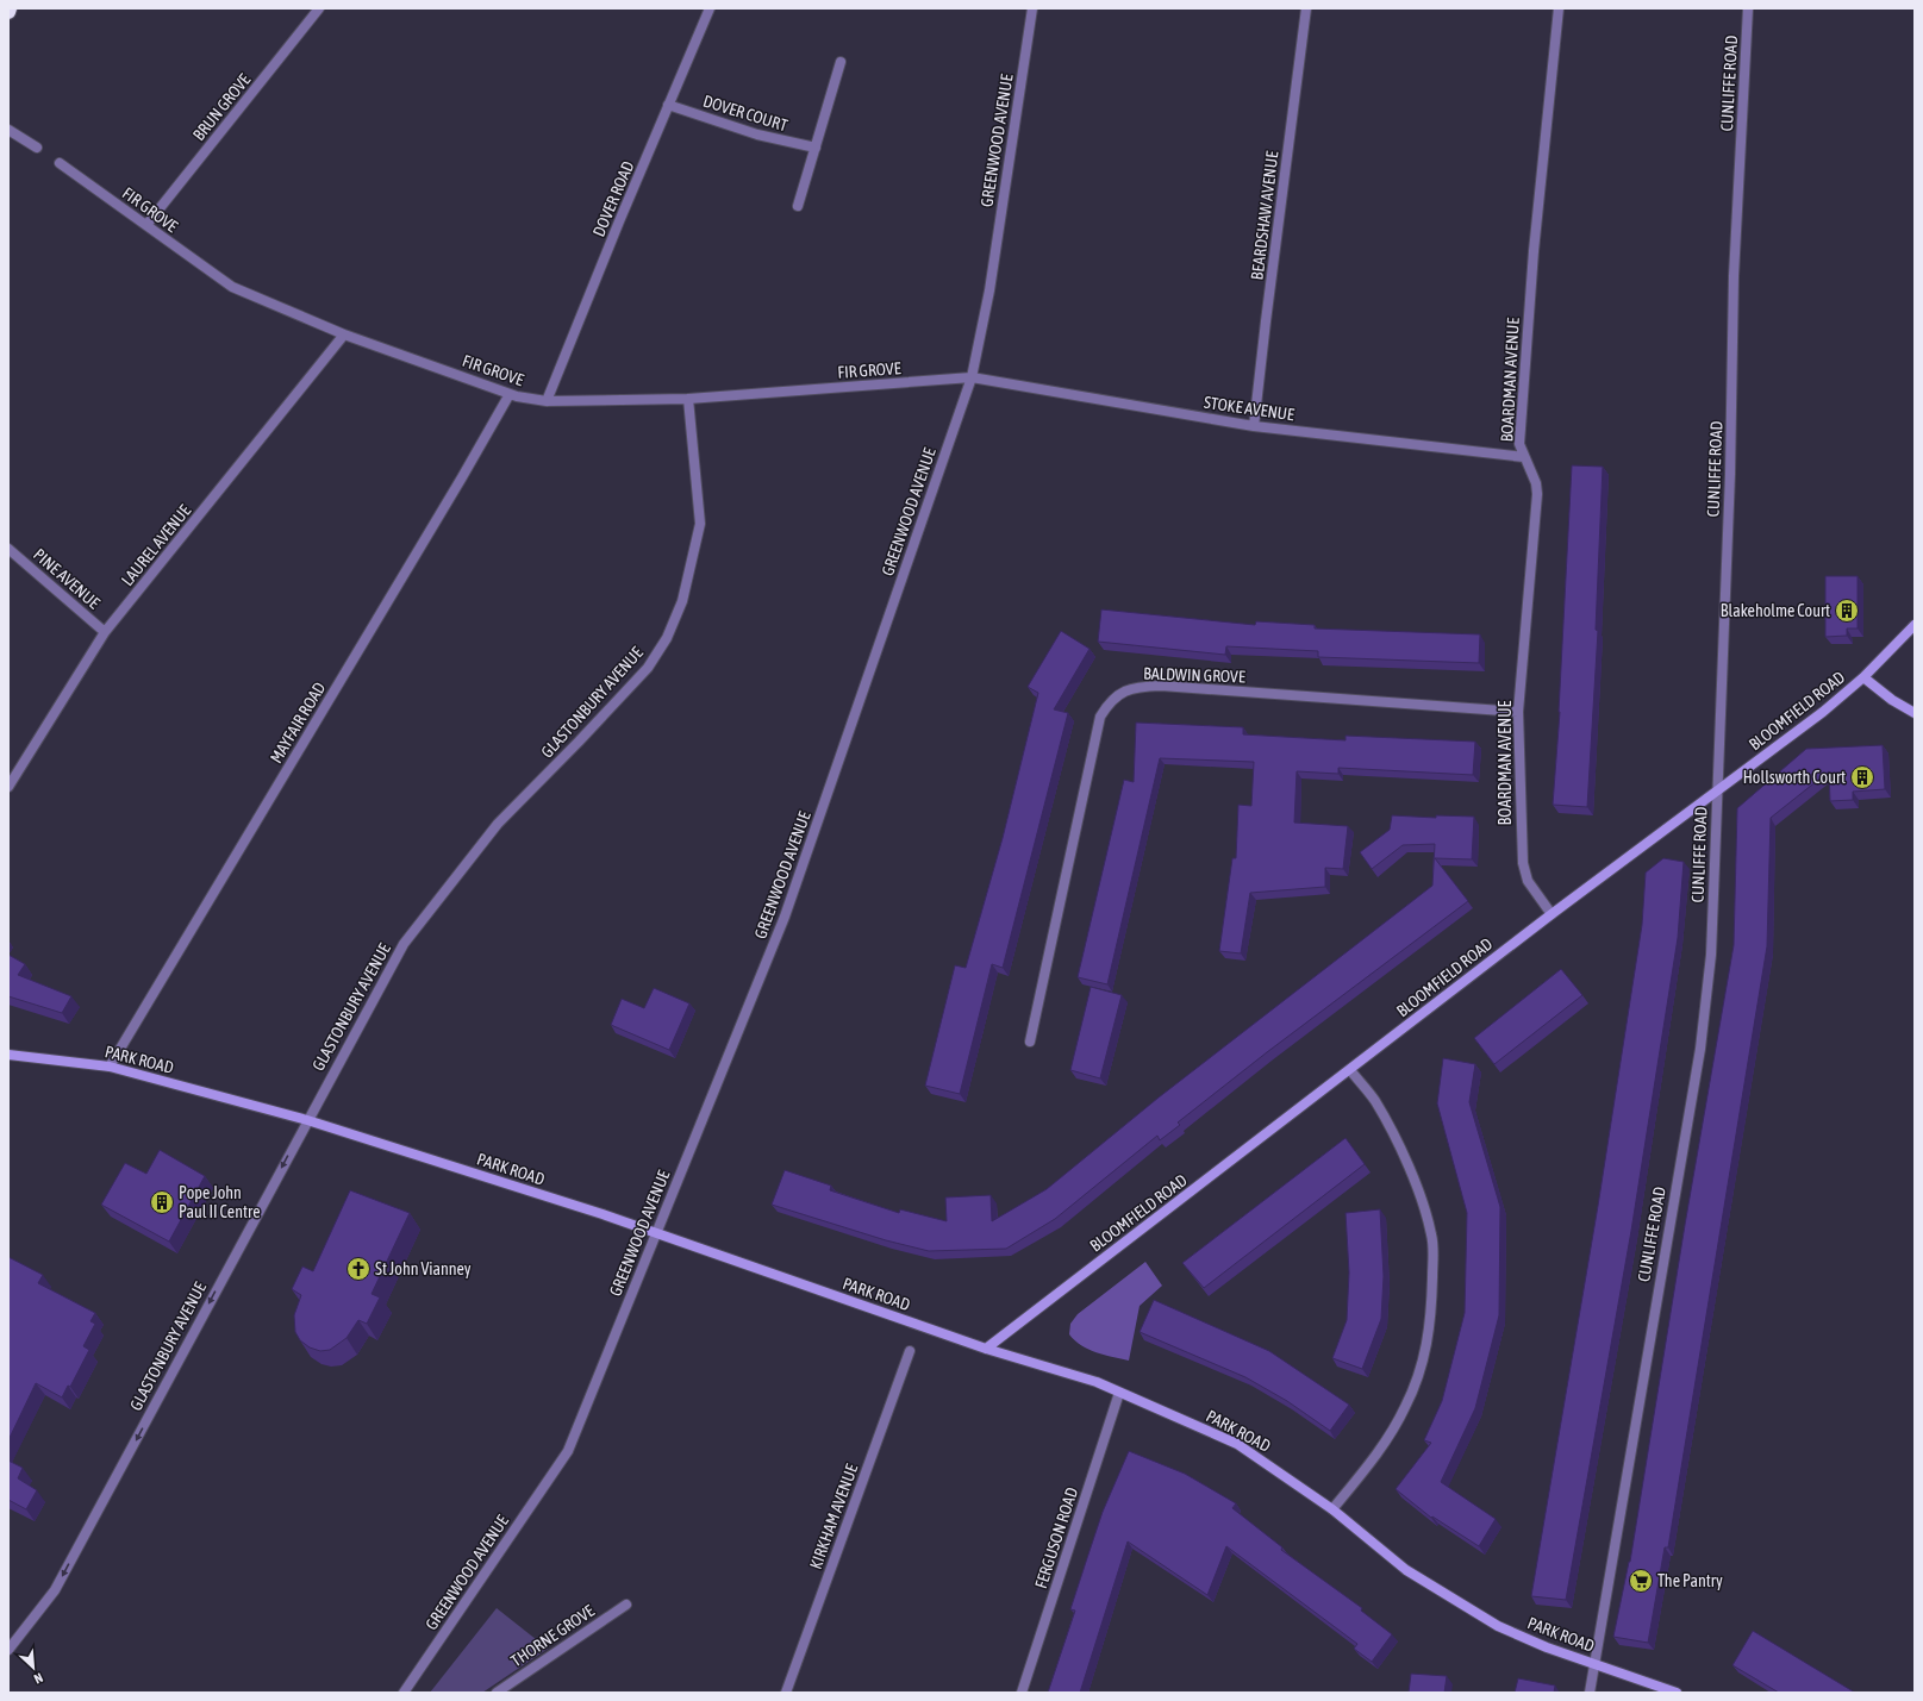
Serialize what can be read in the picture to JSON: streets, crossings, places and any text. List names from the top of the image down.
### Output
{
  "streets": {
    "main road": ["BLOOMFIELD ROAD", "PARK ROAD"],
    "street": [
      "CUNLIFFE ROAD",
      "BRUN GROVE",
      "DOVER COURT",
      "GREENWOOD AVENUE",
      "DOVER ROAD",
      "FIR GROVE",
      "BEARDSHAW AVENUE",
      "BOARDMAN AVENUE",
      "STOKE AVENUE",
      "LAUREL AVENUE",
      "PINE AVENUE",
      "BALDWIN GROVE",
      "GLASTONBURY AVENUE",
      "MAYFAIR ROAD",
      "KIRKHAM AVENUE",
      "FERGUSON ROAD",
      "THORNE GROVE"
    ]
  },
  "crossings": [
    ["CUNLIFFE ROAD", "BLOOMFIELD ROAD"],
    ["CUNLIFFE ROAD", "PARK ROAD"],
    ["BRUN GROVE", "FIR GROVE"],
    ["DOVER COURT", "DOVER ROAD"],
    ["GREENWOOD AVENUE", "FIR GROVE"],
    ["GREENWOOD AVENUE", "STOKE AVENUE"],
    ["GREENWOOD AVENUE", "PARK ROAD"],
    ["DOVER ROAD", "FIR GROVE"],
    ["FIR GROVE", "STOKE AVENUE"],
    ["FIR GROVE", "LAUREL AVENUE"],
    ["FIR GROVE", "GLASTONBURY AVENUE"],
    ["FIR GROVE", "MAYFAIR ROAD"],
    ["BEARDSHAW AVENUE", "STOKE AVENUE"],
    ["BOARDMAN AVENUE", "STOKE AVENUE"],
    ["BOARDMAN AVENUE", "BALDWIN GROVE"],
    ["BOARDMAN AVENUE", "BLOOMFIELD ROAD"],
    ["LAUREL AVENUE", "PINE AVENUE"],
    ["GLASTONBURY AVENUE", "PARK ROAD"],
    ["BLOOMFIELD ROAD", "PARK ROAD"],
    ["MAYFAIR ROAD", "PARK ROAD"],
    ["PARK ROAD", "FERGUSON ROAD"]
  ],
  "one_way": ["GLASTONBURY AVENUE"],
  "places": {
    "building": ["Blakeholme Court", "Hollsworth Court", "Pope John Paul II Centre"],
    "church": ["St John Vianney"],
    "supermarket": ["The Pantry"]
  },
  "north": "bottom right"
}
